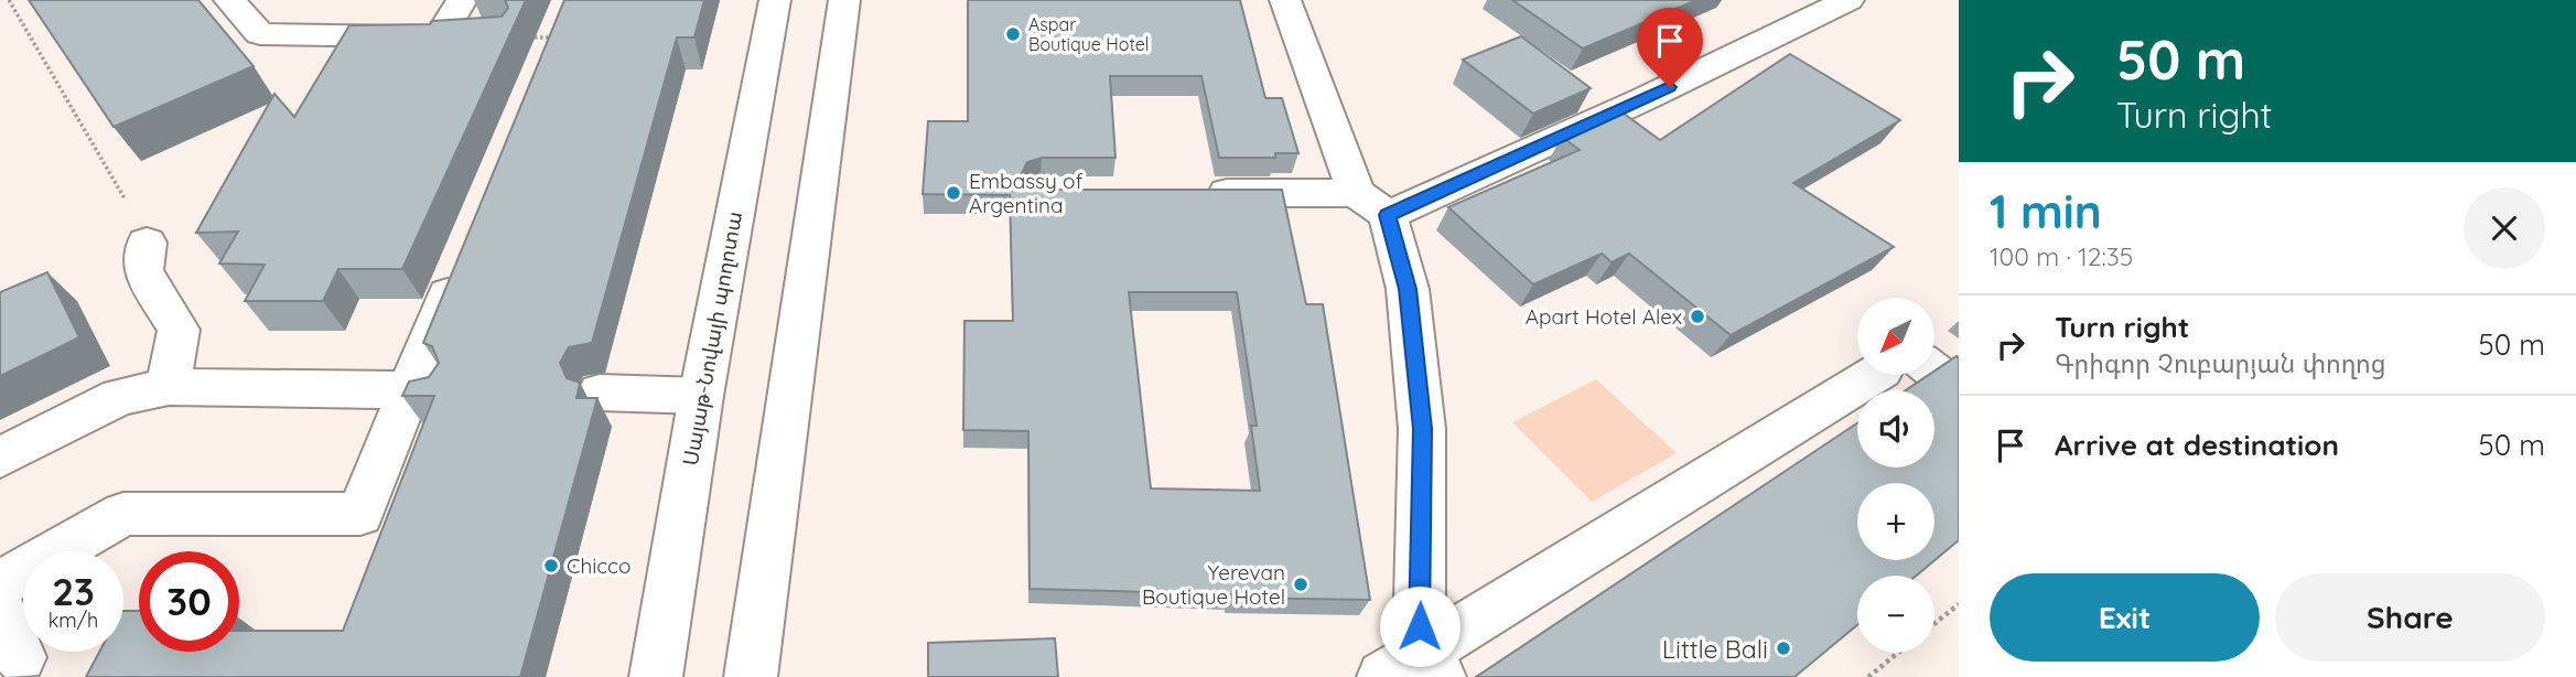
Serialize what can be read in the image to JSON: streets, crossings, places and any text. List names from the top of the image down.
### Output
{
  "streets": {
    "street": ["Սայաթ-Նովայի պողոտա"]
  },
  "places": [
    "Aspar Boutique Hotel",
    "Embassy of Argentina",
    "Apart Hotel Alex",
    "Chicco",
    "Yerevan Boutique Hotel",
    "Little Bali"
  ],
  "north": "bottom left",
  "page": {
    "turn": ["50 m", "Turn right"],
    "heading": ["1 min", "100 m · 12:35"],
    "list": [
      {
        "name": "Turn right",
        "note": "Գրիգոր Չուբարյան փողոց",
        "value": "50 m"
      },
      {
        "name": "Arrive at destination",
        "value": "50 m"
      }
    ],
    "map_buttons": ["+", "−"],
    "speed": "23 km/h",
    "limit": "30",
    "buttons": ["Exit", "Share"]
  }
}
